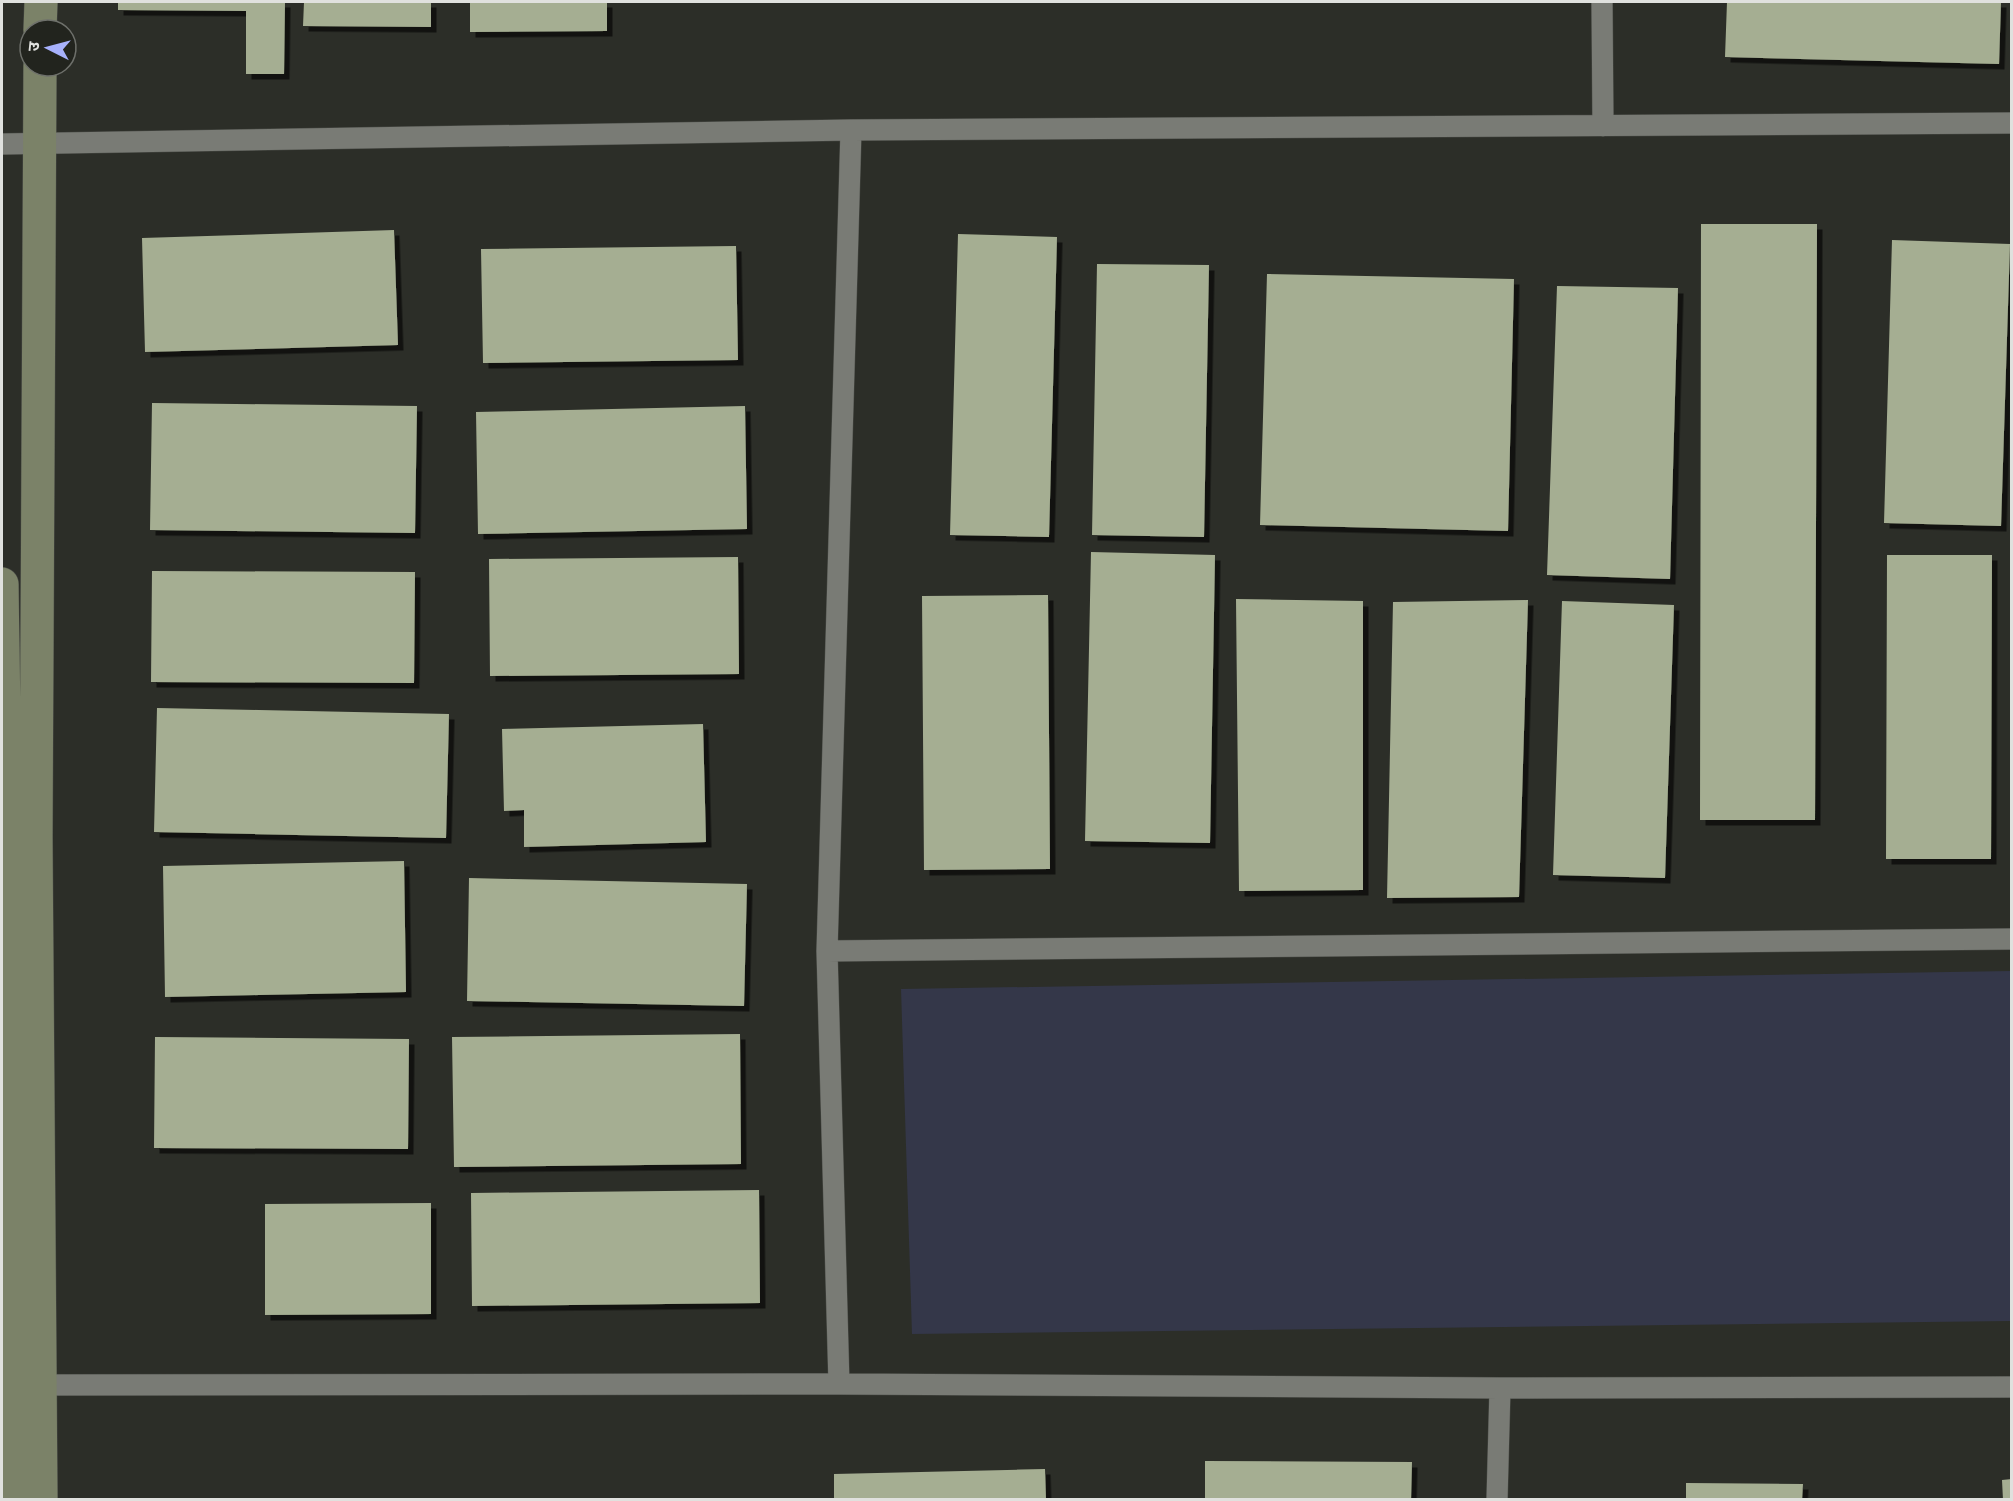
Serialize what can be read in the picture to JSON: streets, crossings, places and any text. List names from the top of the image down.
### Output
{
  "north": "left"
}
